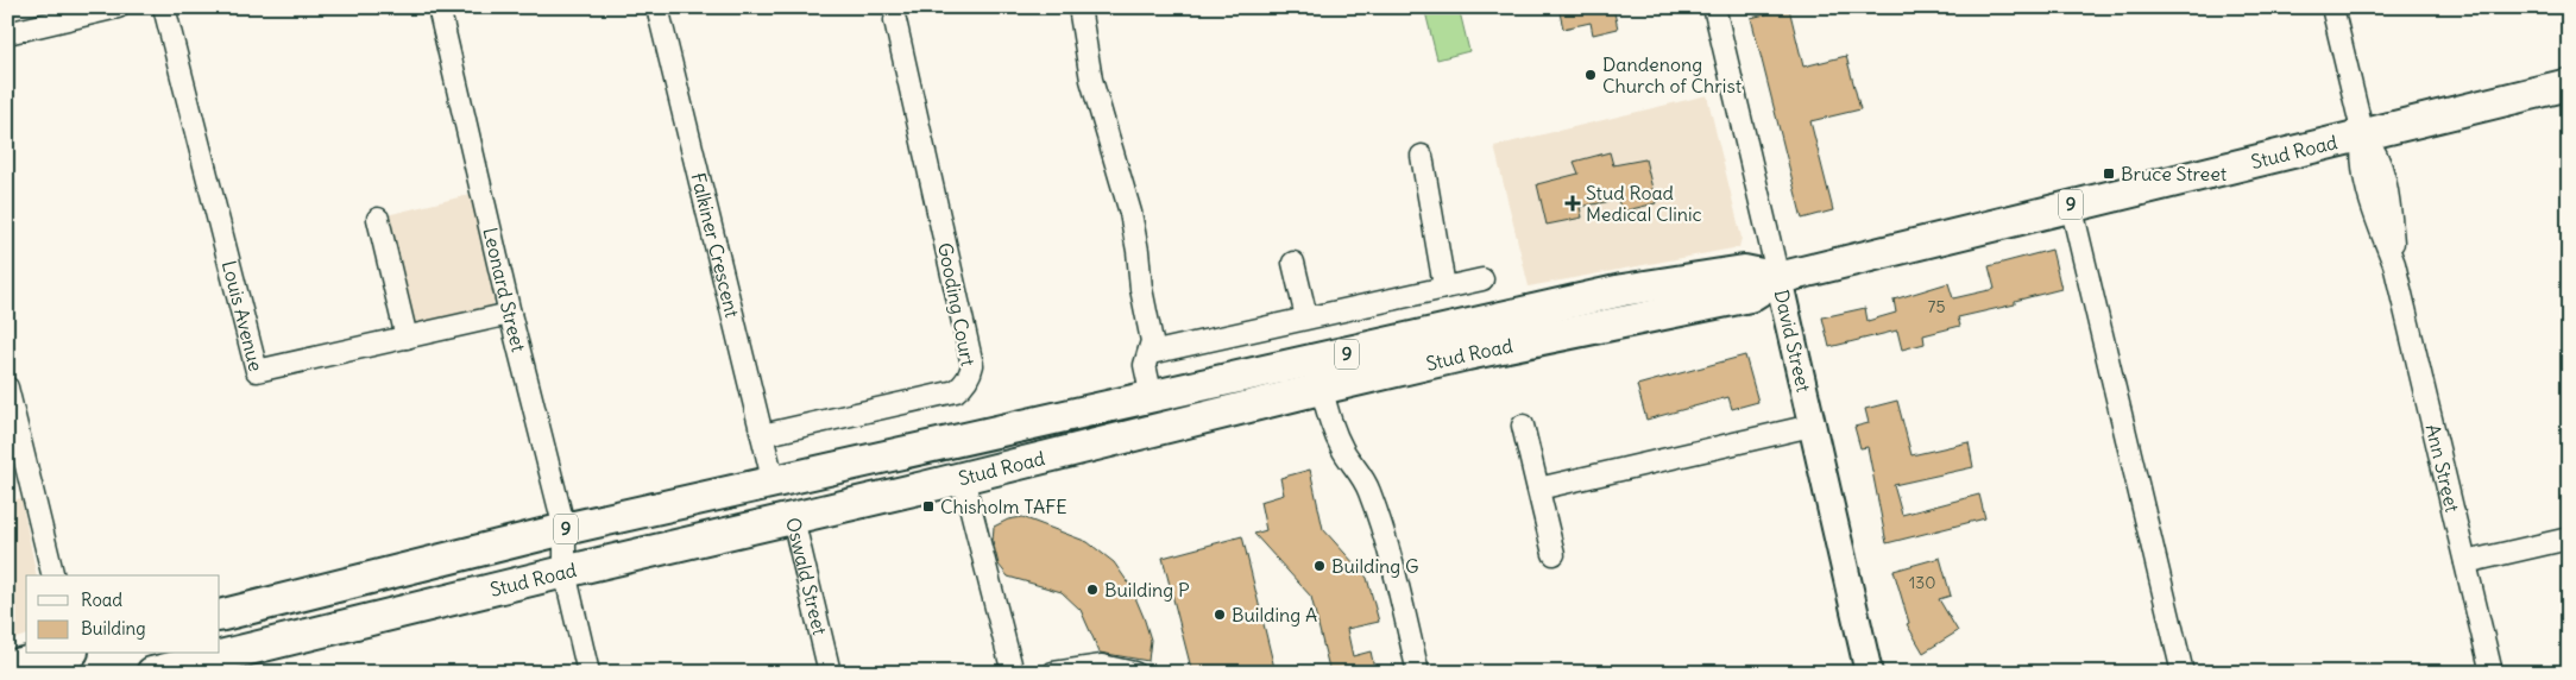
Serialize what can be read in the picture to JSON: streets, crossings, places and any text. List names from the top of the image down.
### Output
{
  "streets": {
    "highway": ["Stud Road", "9", "Oswald Street"],
    "main road": ["David Street"],
    "street": [
      "Falkiner Crescent",
      "Leonard Street",
      "Gooding Court",
      "Louis Avenue",
      "Ann Street"
    ]
  },
  "crossings": [
    ["Stud Road", "Falkiner Crescent"],
    ["Stud Road", "Leonard Street"],
    ["Stud Road", "David Street"],
    ["Stud Road", "Ann Street"],
    ["Stud Road", "Oswald Street"],
    ["Falkiner Crescent", "Gooding Court"],
    ["Falkiner Crescent", "Oswald Street"],
    ["Leonard Street", "Louis Avenue"]
  ],
  "places": {
    "other": [
      "Dandenong Church of Christ",
      "Building G",
      "Building P",
      "Building A"
    ],
    "transit": ["Bruce Street", "Chisholm TAFE"],
    "health": ["Stud Road Medical Clinic"]
  },
  "house_numbers": ["75", "130"],
  "legend": ["Road", "Building"]
}
